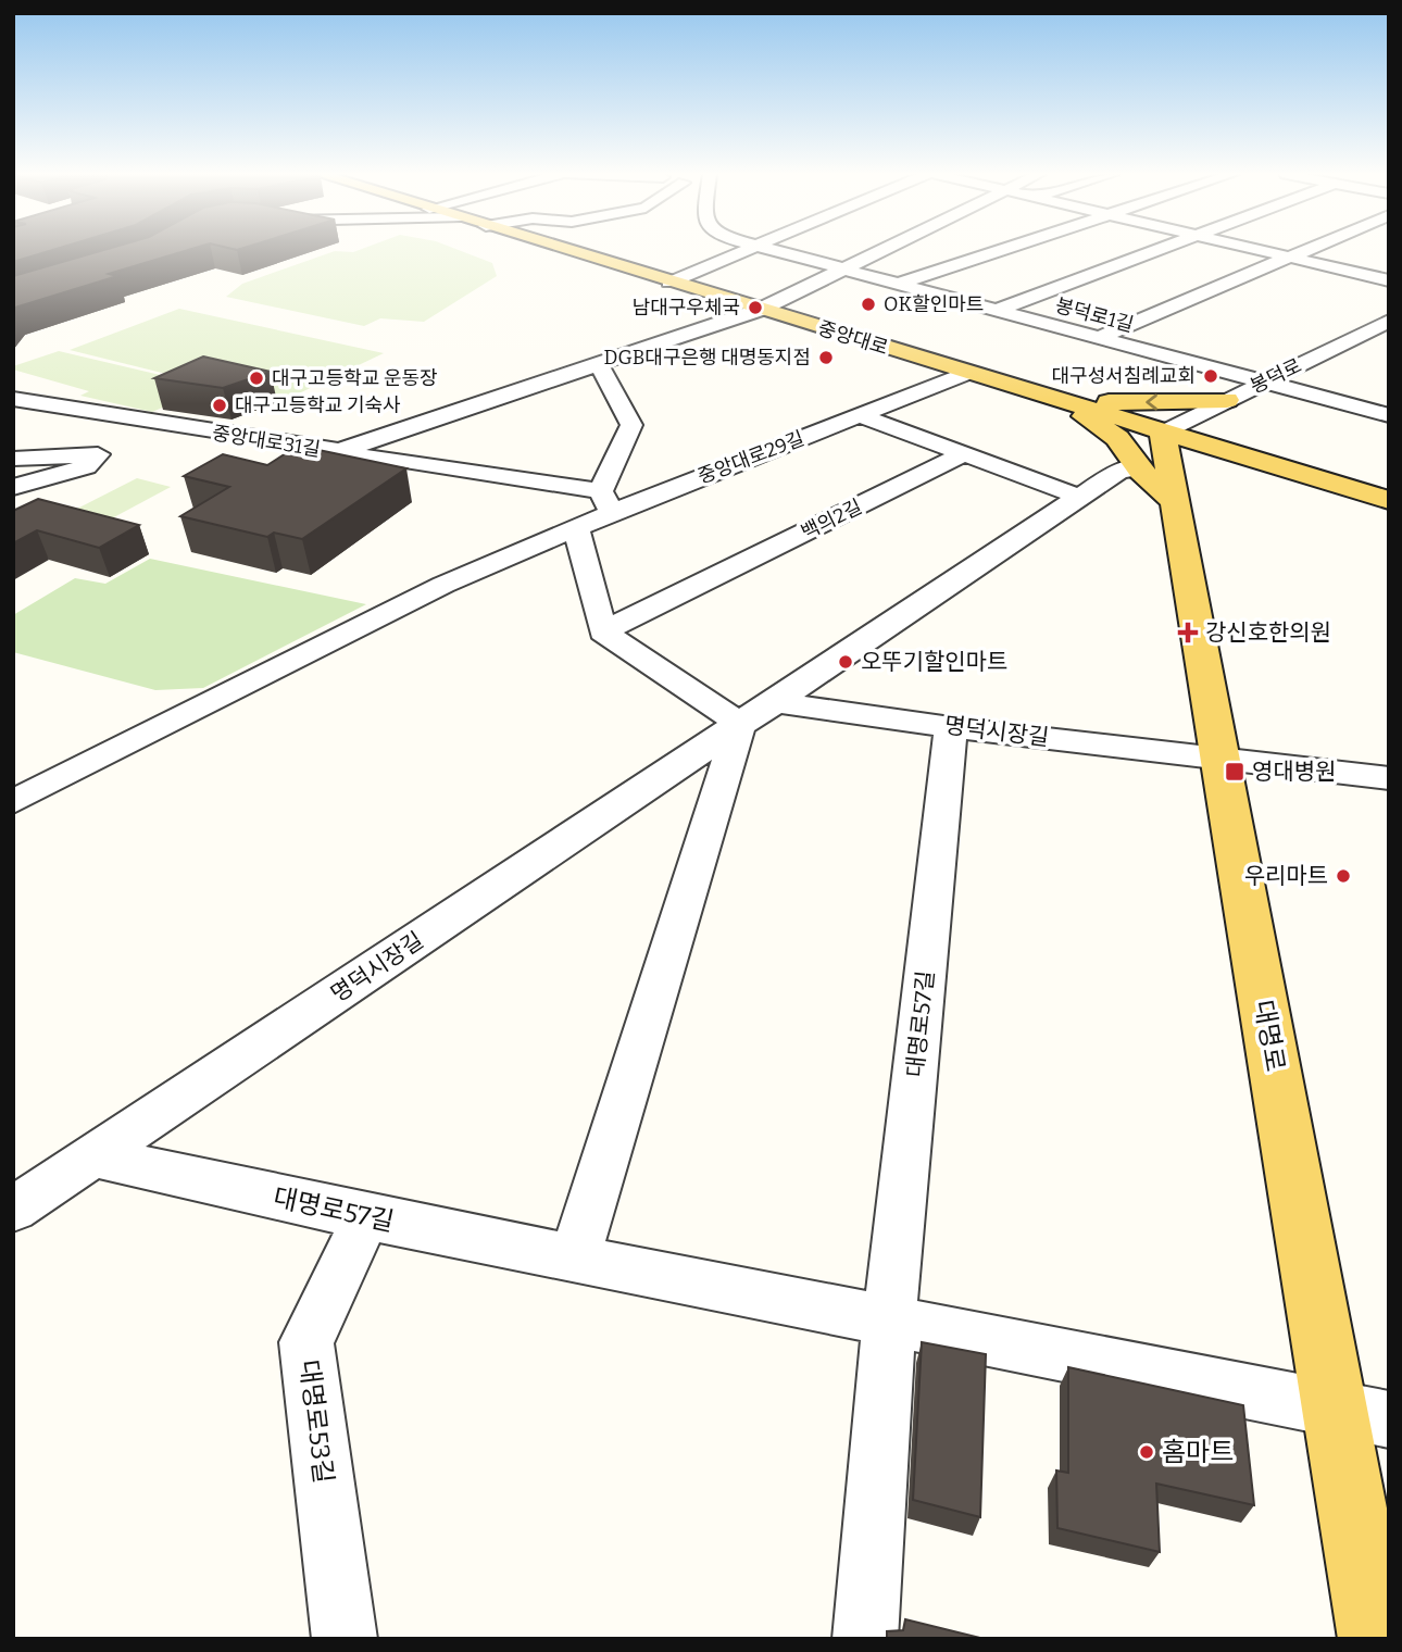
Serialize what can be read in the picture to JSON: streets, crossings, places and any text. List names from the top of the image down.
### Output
{
  "streets": {
    "main road": ["중앙대로", "대명로"],
    "street": [
      "봉덕로1길",
      "봉덕로",
      "중앙대로31길",
      "중앙대로29길",
      "백의2길",
      "명덕시장길",
      "대명로57길",
      "대명로53길"
    ]
  },
  "crossings": [
    ["봉덕로1길", "봉덕로"],
    ["봉덕로1길", "중앙대로31길"],
    ["중앙대로", "봉덕로"],
    ["중앙대로", "중앙대로31길"],
    ["중앙대로", "중앙대로29길"],
    ["중앙대로", "명덕시장길"],
    ["중앙대로", "대명로"],
    ["봉덕로", "명덕시장길"],
    ["봉덕로", "대명로"],
    ["백의2길", "명덕시장길"],
    ["명덕시장길", "대명로57길"],
    ["명덕시장길", "대명로"],
    ["대명로57길", "대명로"],
    ["대명로57길", "대명로53길"]
  ],
  "places": {
    "other": [
      "OK할인마트",
      "남대구우체국",
      "DGB대구은행 대명동지점",
      "대구성서침례교회",
      "대구고등학교 운동장",
      "대구고등학교 기숙사",
      "오뚜기할인마트",
      "우리마트",
      "홈마트"
    ],
    "health": ["강신호한의원"],
    "transit": ["영대병원"]
  }
}
